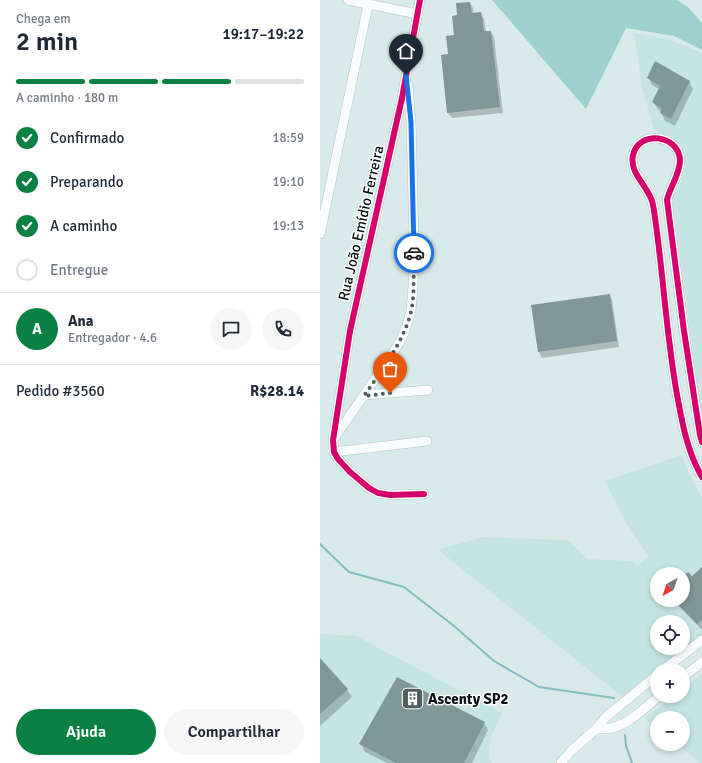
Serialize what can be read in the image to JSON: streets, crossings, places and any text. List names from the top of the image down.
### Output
{
  "streets": {
    "street": ["Rua João Emídio Ferreira"]
  },
  "places": {
    "building": ["Ascenty SP2"]
  },
  "north": "bottom left",
  "page": {
    "heading": ["2 min", "Chega em", "19:17–19:22"],
    "panel": [
      "Ana",
      "Entregador · 4.6",
      "Pedido #3560",
      "R$28.14"
    ],
    "bar": "A caminho · 180 m",
    "list": [
      ["Confirmado", "18:59"],
      ["Preparando", "19:10"],
      ["A caminho", "19:13"],
      "Entregue"
    ],
    "round": "A",
    "map_buttons": ["+", "−"],
    "buttons": ["Ajuda", "Compartilhar"]
  }
}
